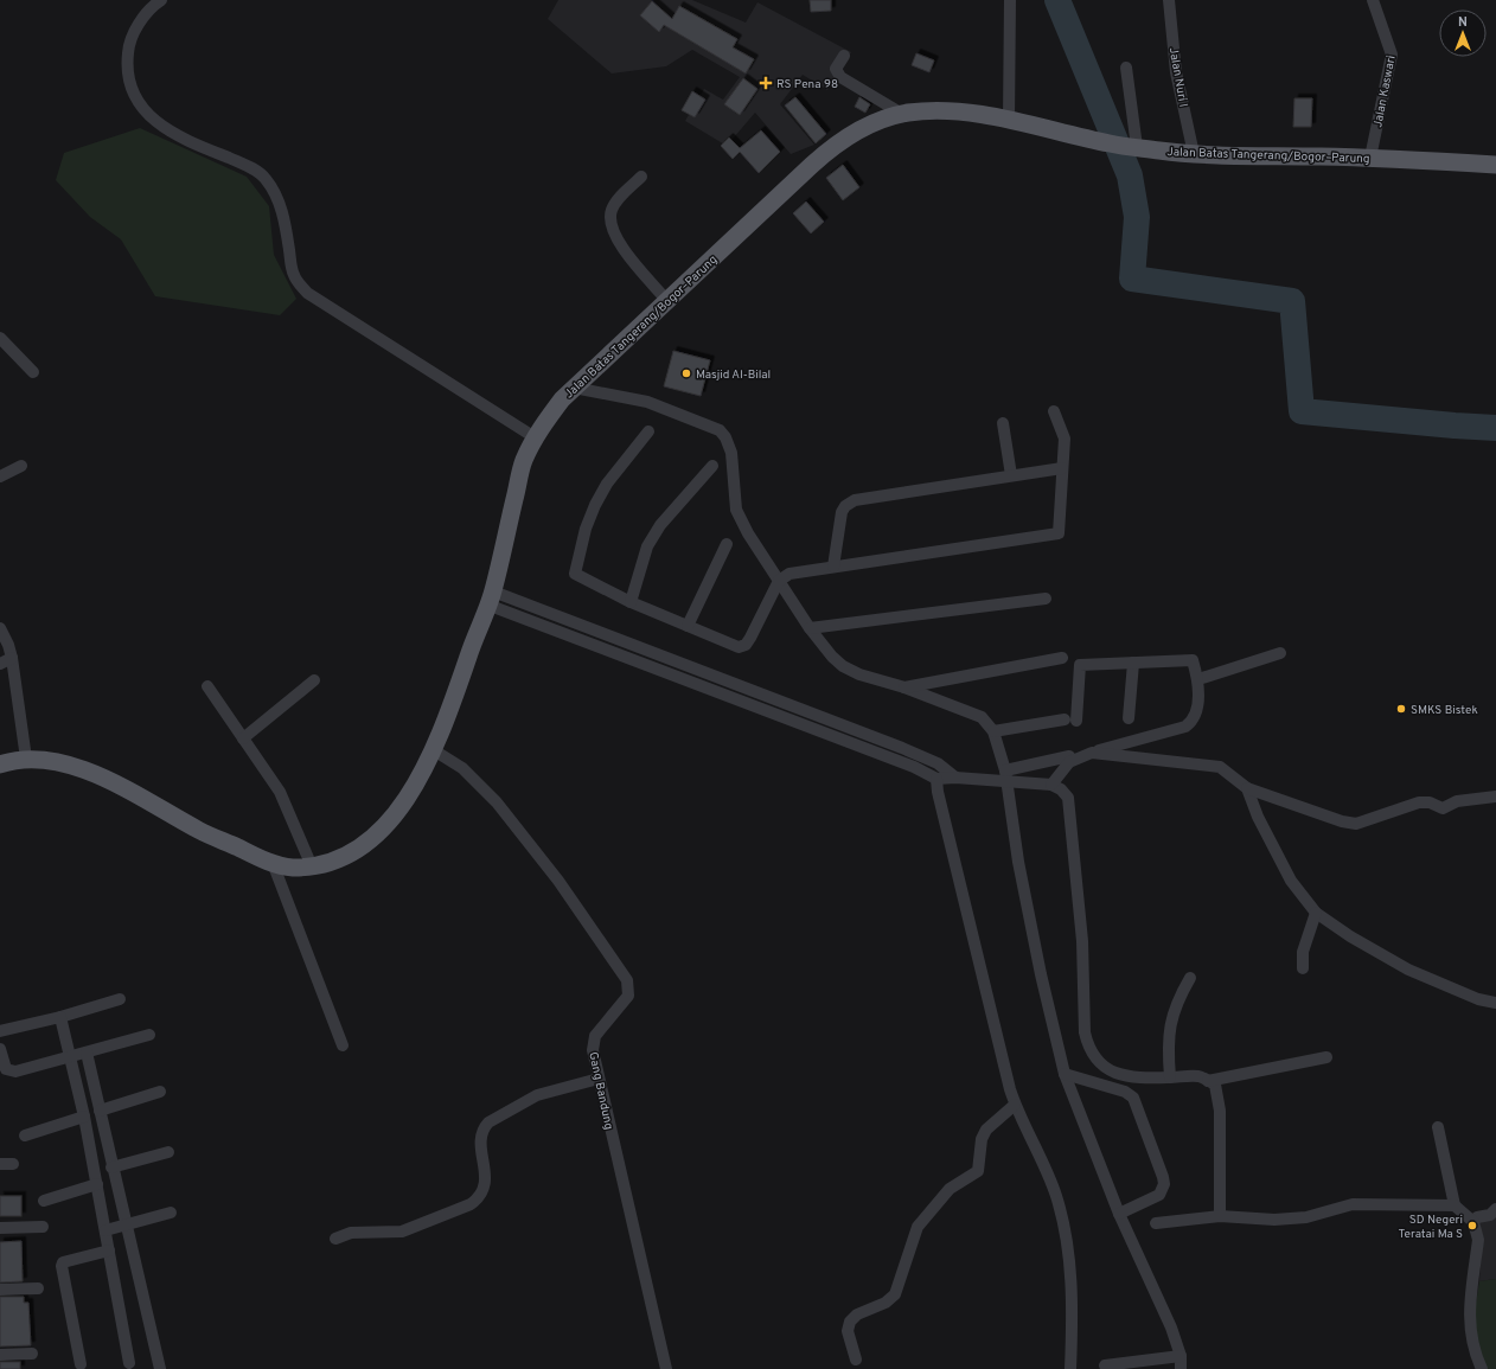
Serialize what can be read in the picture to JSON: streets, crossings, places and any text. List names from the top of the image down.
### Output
{
  "streets": {
    "main road": ["Jalan Batas Tangerang/Bogor–Parung"],
    "street": ["Jalan Nuri I", "Jalan Kaswari", "Gang Bandung"]
  },
  "crossings": [
    ["Jalan Nuri I", "Jalan Batas Tangerang/Bogor–Parung"],
    ["Jalan Kaswari", "Jalan Batas Tangerang/Bogor–Parung"],
    ["Jalan Batas Tangerang/Bogor–Parung", "Gang Bandung"]
  ],
  "places": {
    "health": ["RS Pena 98"],
    "other": ["Masjid Al-Bilal", "SMKS Bistek", "SD Negeri Teratai Ma S"]
  },
  "north": "top"
}
